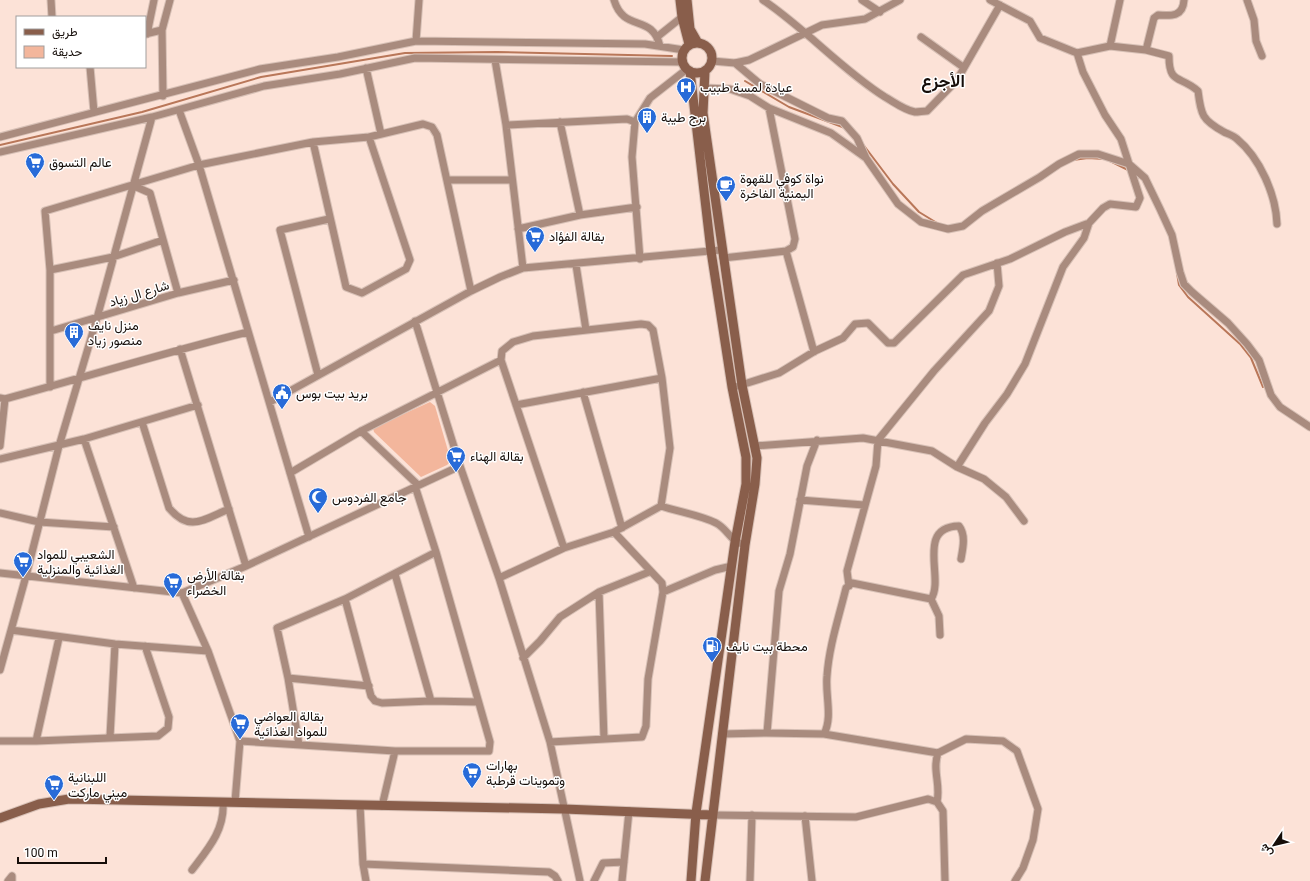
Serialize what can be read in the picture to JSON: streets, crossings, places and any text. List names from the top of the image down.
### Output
{
  "streets": {
    "street": ["شارع ال زياد"]
  },
  "districts": ["الأجزع"],
  "places": {
    "hospital": ["عيادة لمسة طبيب"],
    "building": ["برج طيبة", "منزل نايف منصور زياد"],
    "supermarket": [
      "عالم التسوق",
      "بقالة الفؤاد",
      "بقالة الهناء",
      "الشعيبي للمواد الغذائية والمنزلية",
      "بقالة الأرض الخضراء",
      "بقالة العواضي للمواد الغذائية",
      "بهارات وتموينات قرطبة",
      "اللبنانية ميني ماركت"
    ],
    "cafe": ["نواة كوفي للقهوة اليمنية الفاخرة"],
    "public building": ["بريد بيت بوس"],
    "mosque": ["جامع الفردوس"],
    "fuel station": ["محطة بيت نايف"]
  },
  "legend": ["طريق", "حديقة"],
  "scale_bar": "100 m",
  "north": "bottom left"
}
